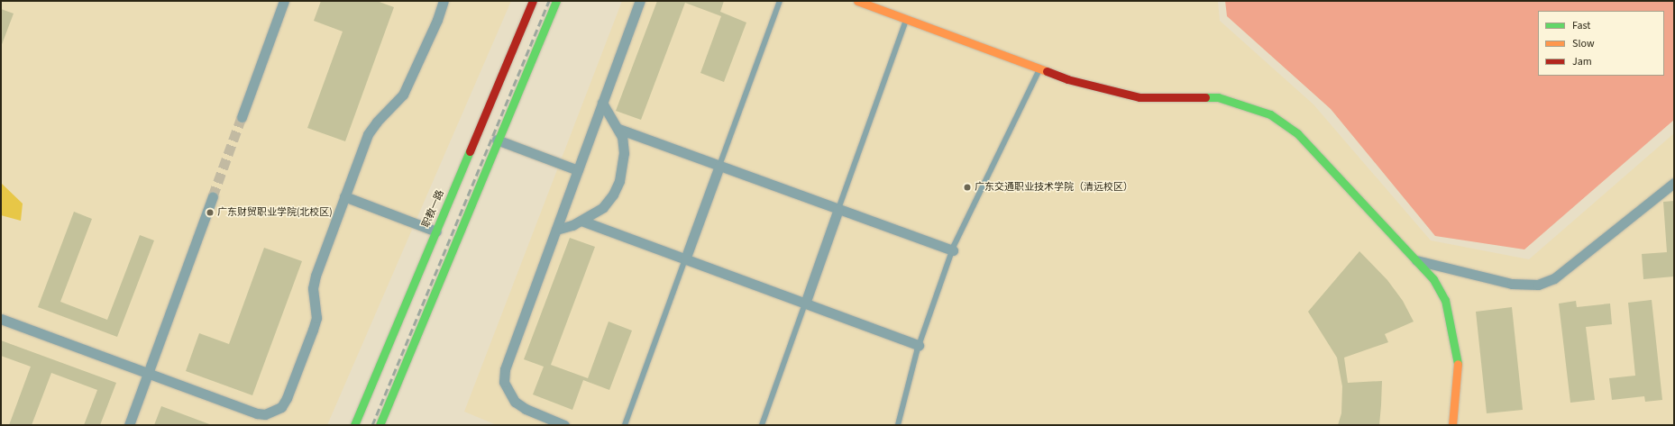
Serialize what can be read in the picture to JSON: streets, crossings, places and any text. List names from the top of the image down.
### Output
{
  "streets": {
    "main road": ["职教一路"]
  },
  "places": ["广东交通职业技术学院（清远校区）", "广东财贸职业学院(北校区)"],
  "legend": ["Fast", "Slow", "Jam"]
}
